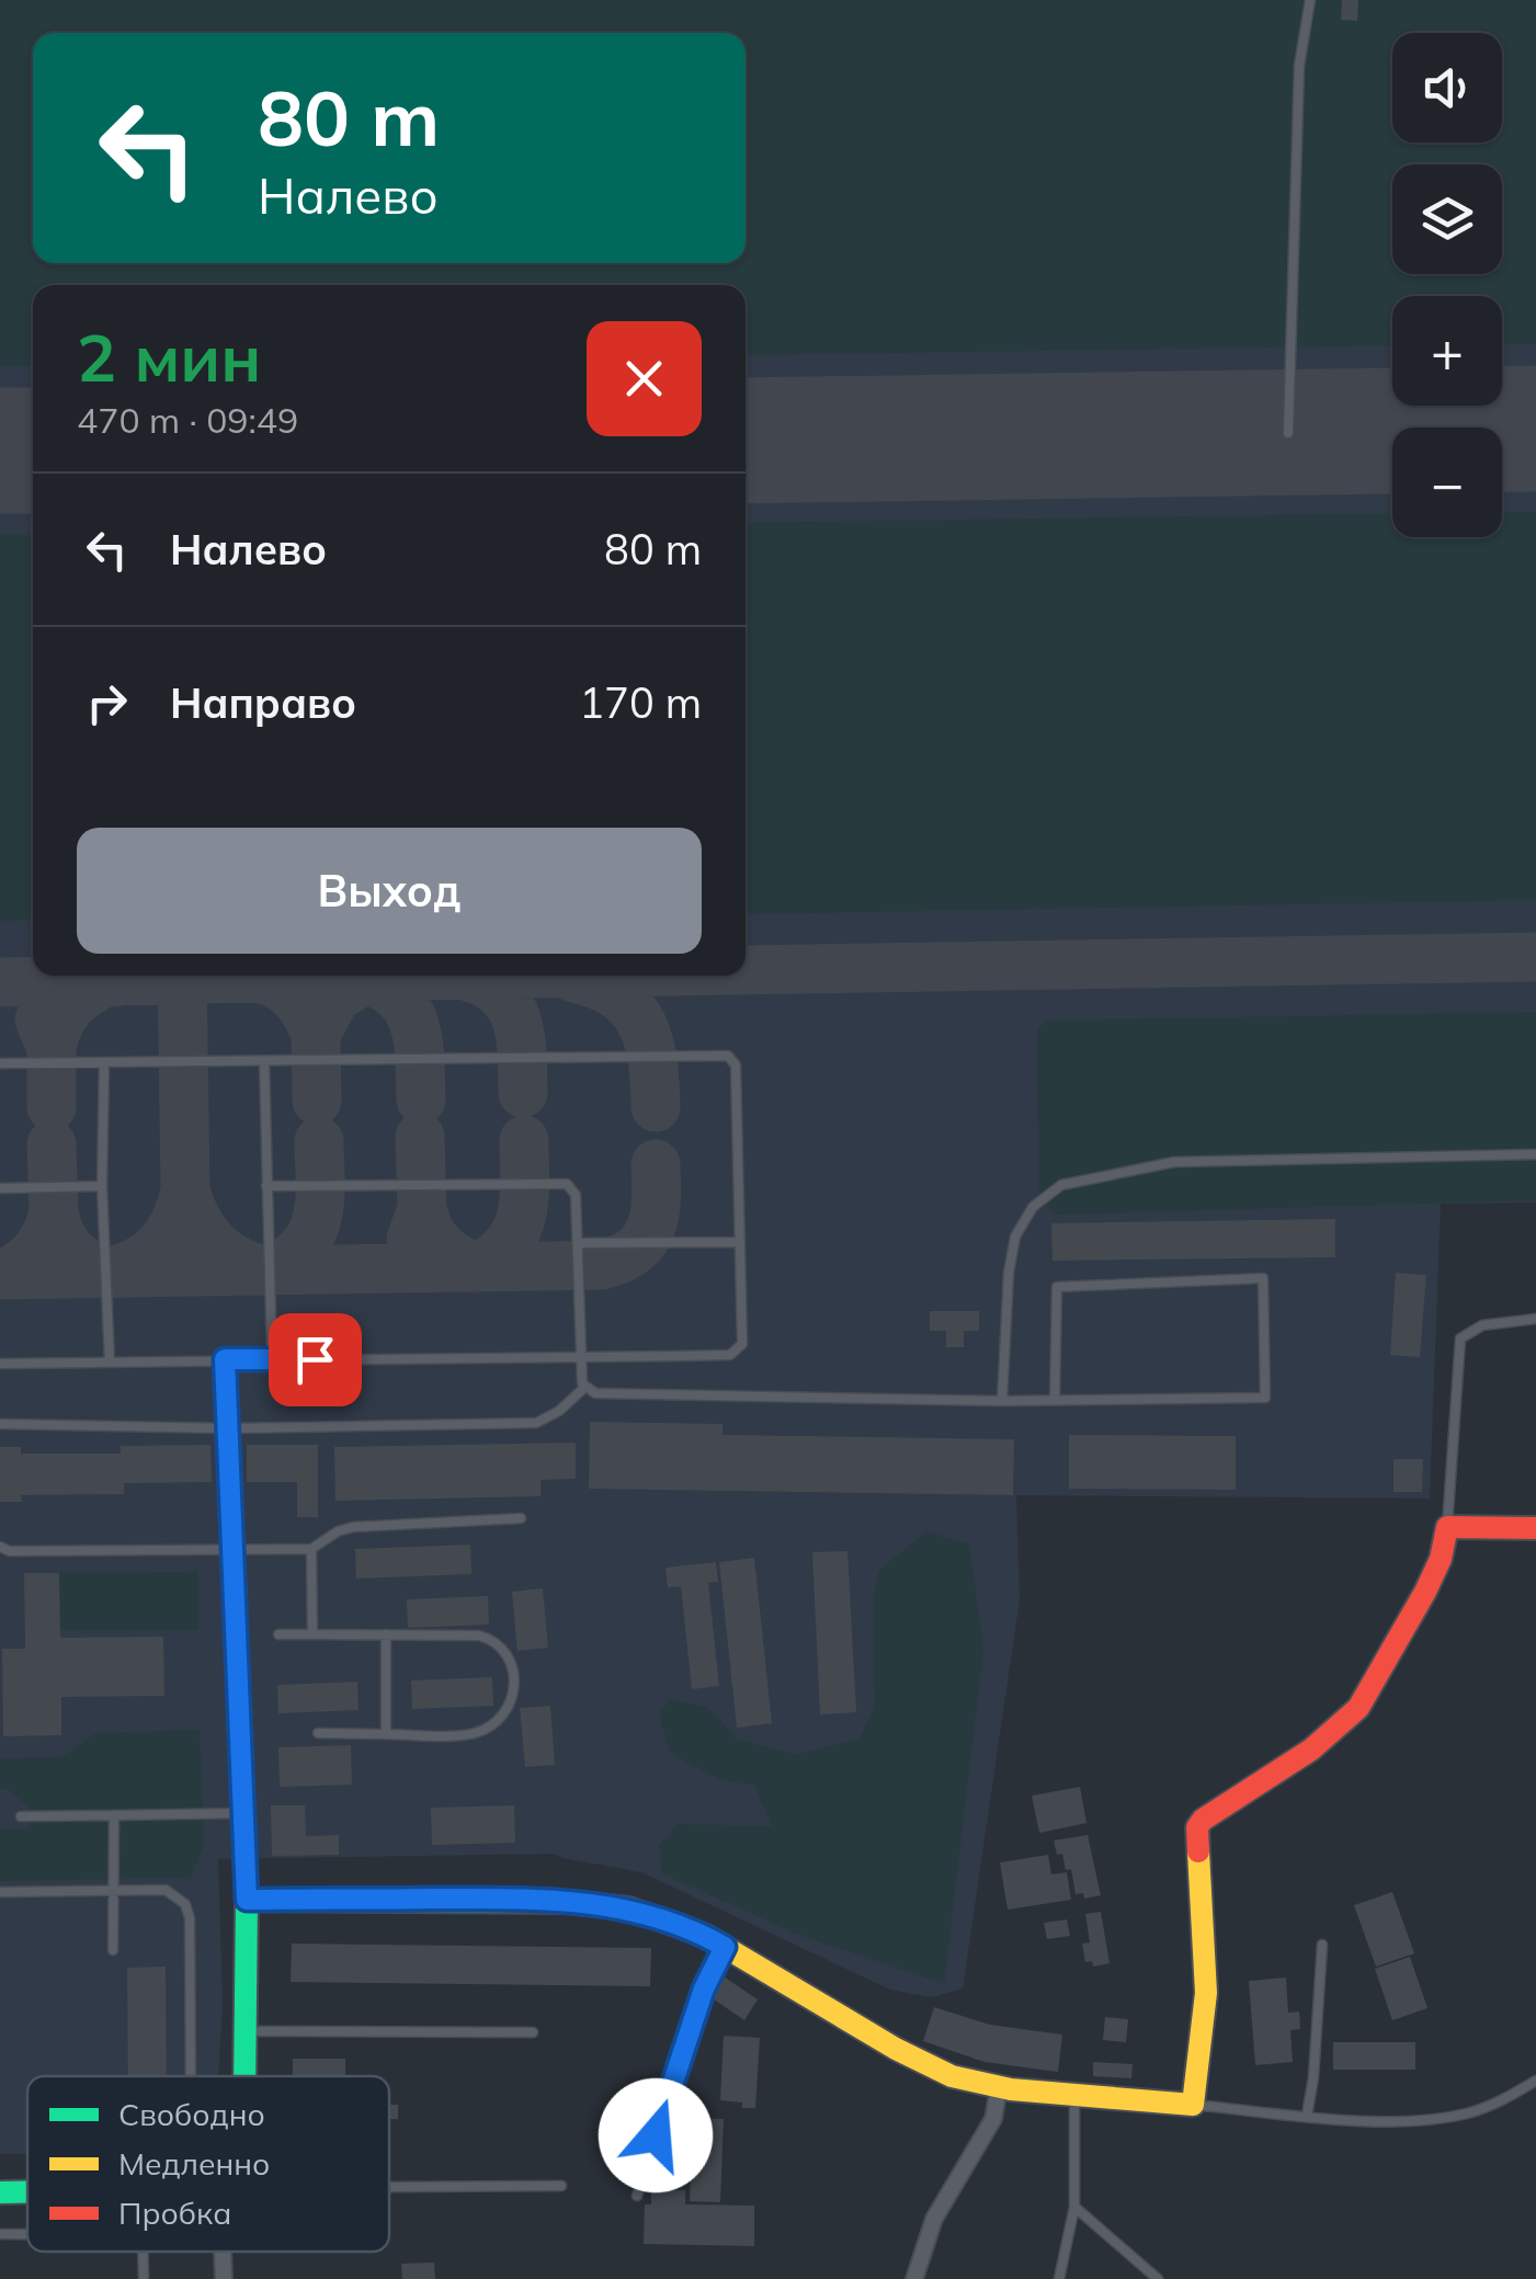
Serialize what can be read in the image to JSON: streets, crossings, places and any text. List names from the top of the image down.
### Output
{
  "legend": ["Свободно", "Медленно", "Пробка"],
  "page": {
    "map_buttons": ["+", "−"],
    "turn": ["80 m", "Налево"],
    "heading": ["2 мин", "470 m · 09:49"],
    "list": [
      {
        "name": "Налево",
        "value": "80 m"
      },
      {
        "name": "Направо",
        "value": "170 m"
      }
    ],
    "buttons": "Выход"
  }
}
